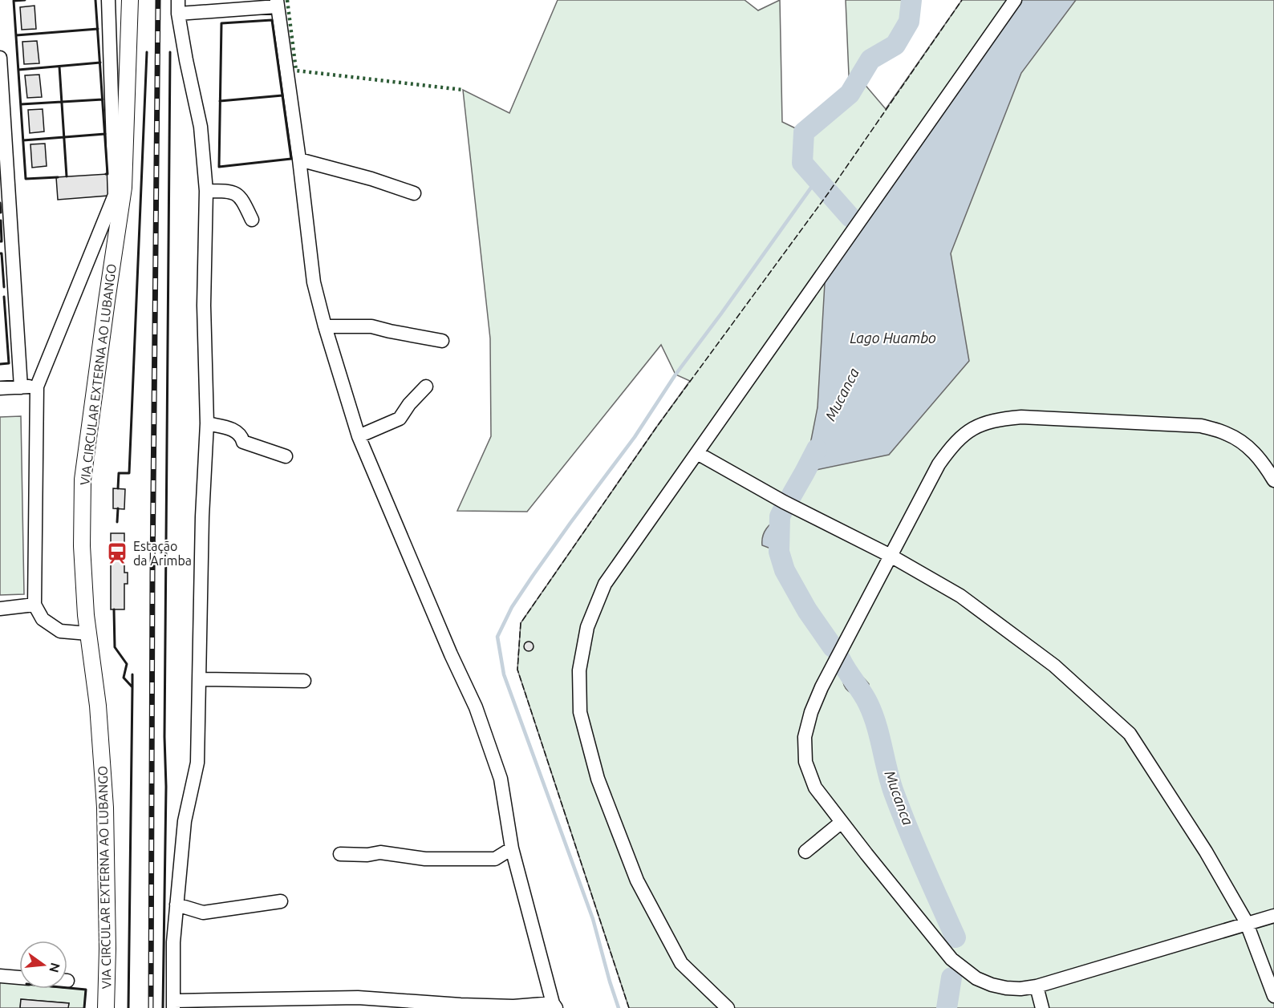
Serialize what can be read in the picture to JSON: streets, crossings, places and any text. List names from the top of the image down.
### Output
{
  "streets": {
    "main road": ["VIA CIRCULAR EXTERNA AO LUBANGO"]
  },
  "water": ["Lago Huambo", "Mucanca"],
  "places": {
    "station": ["Estação da Arimba"]
  },
  "north": "right"
}
